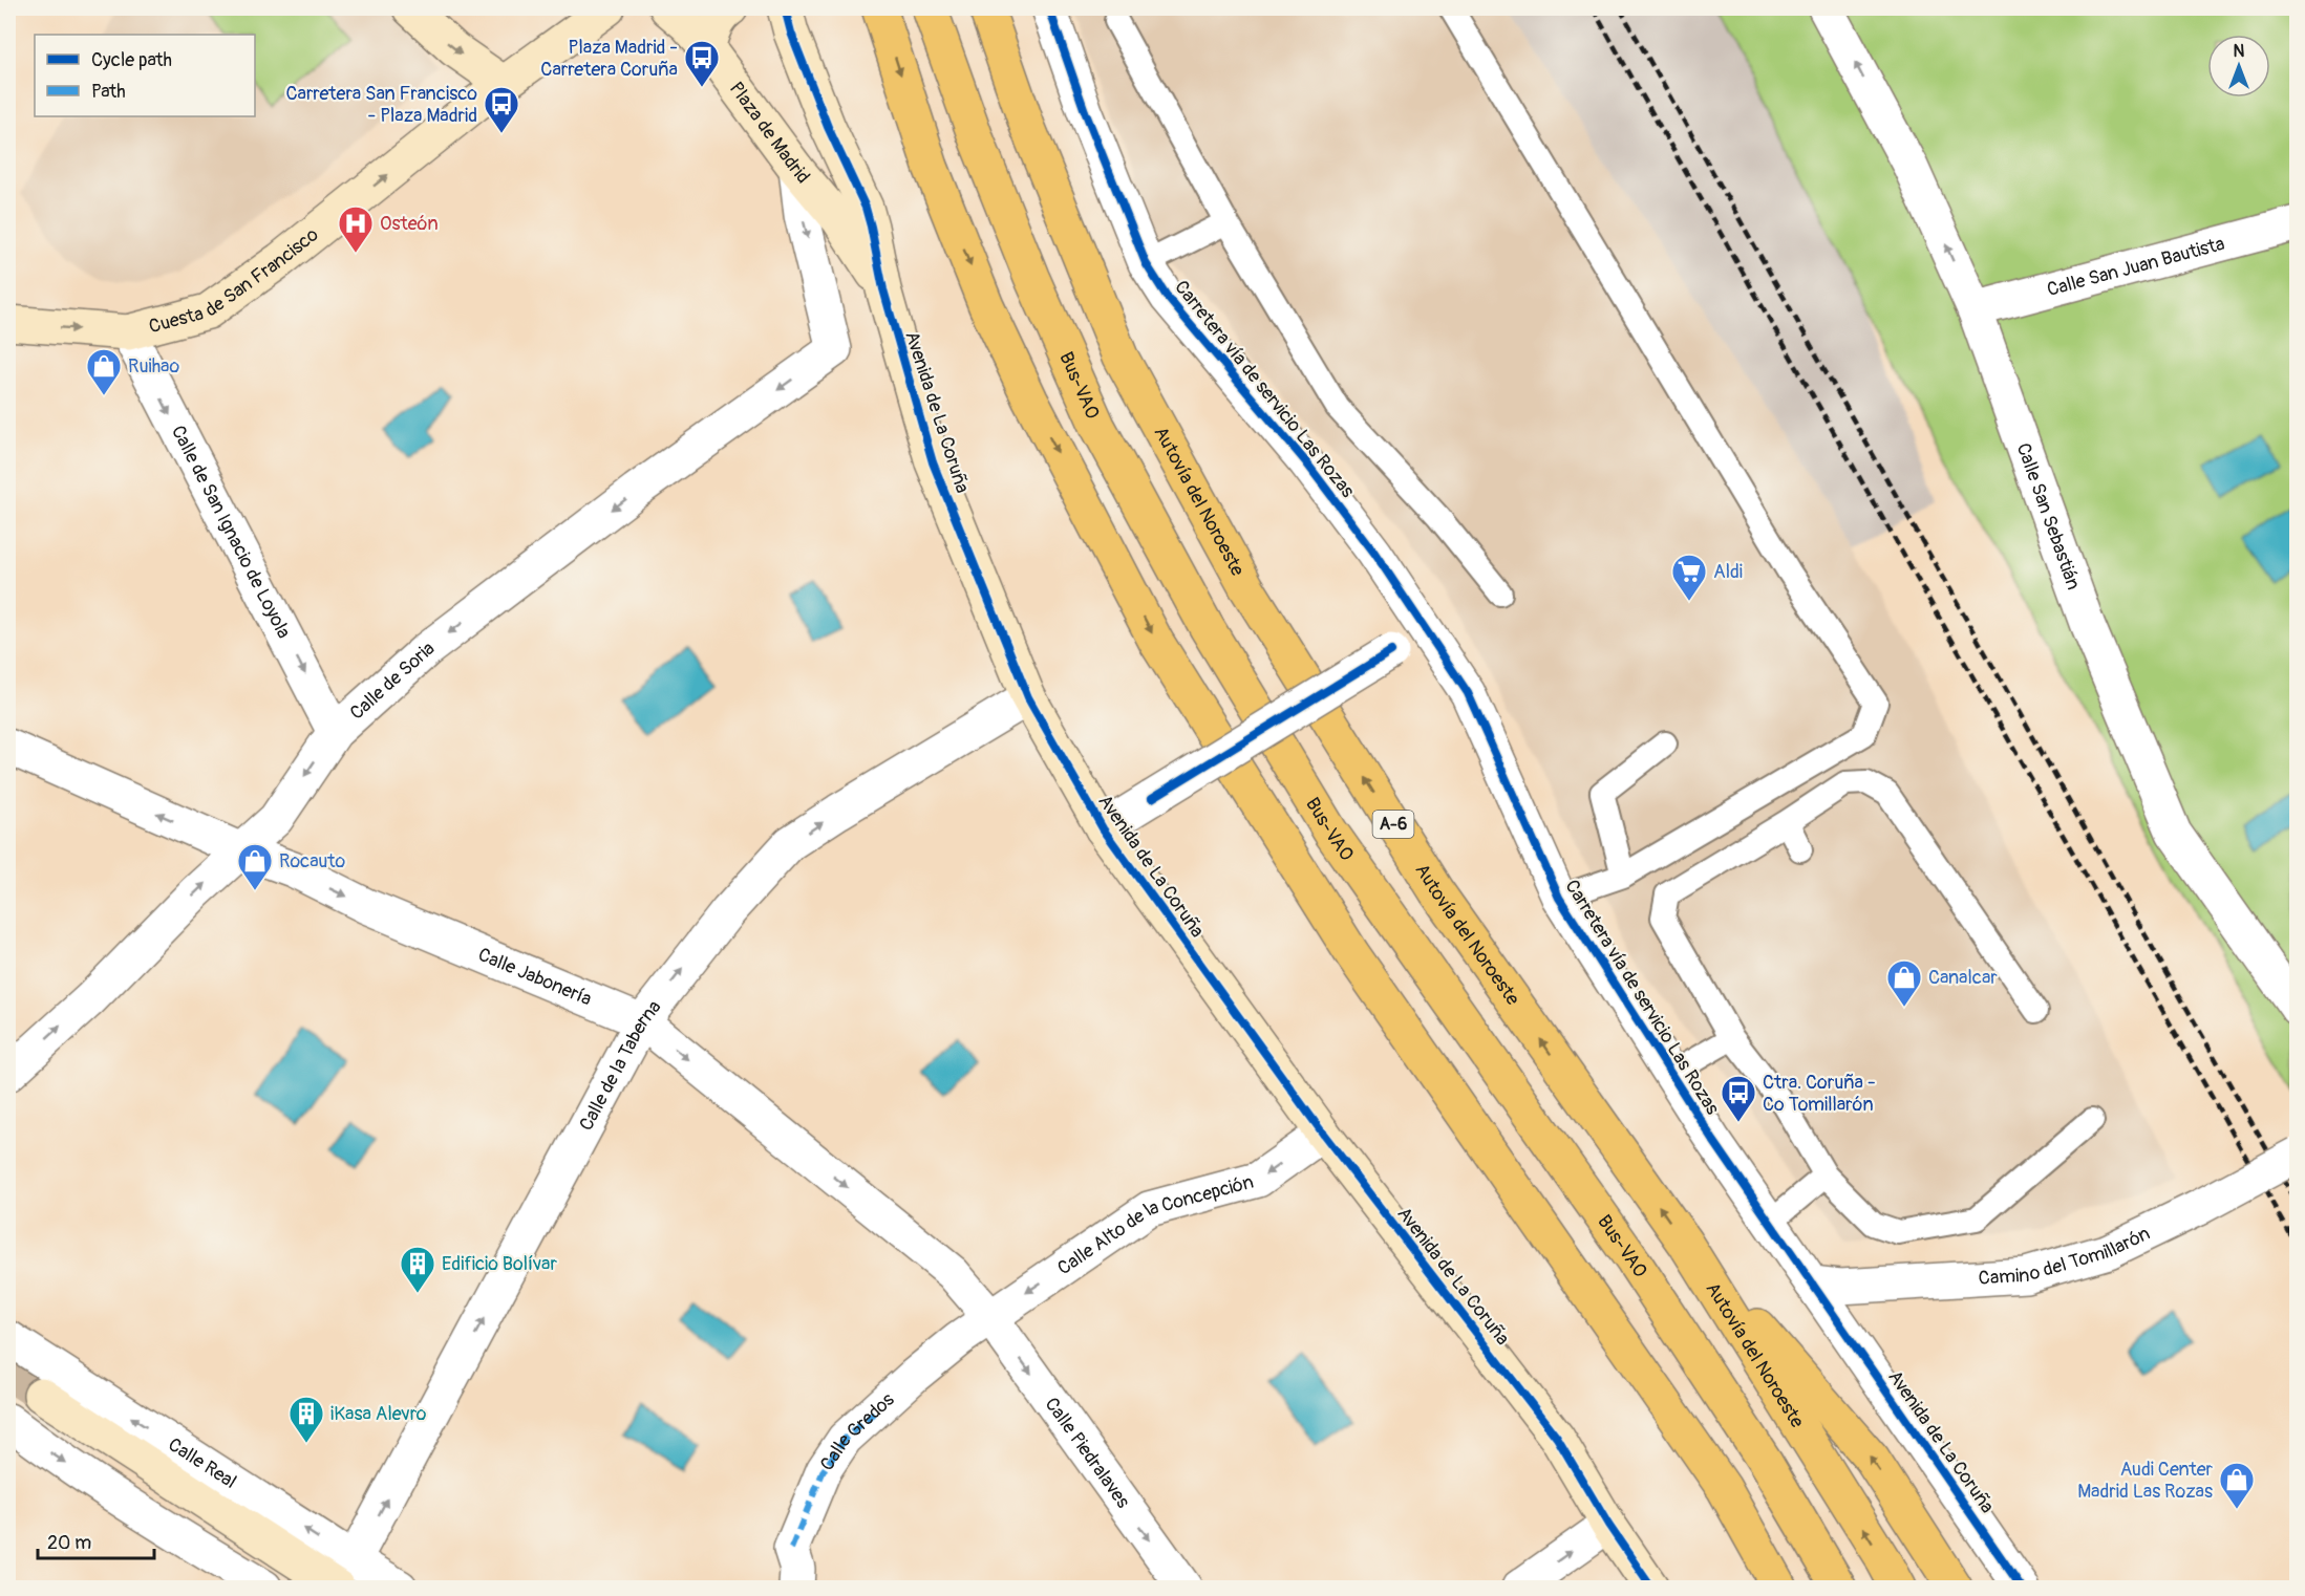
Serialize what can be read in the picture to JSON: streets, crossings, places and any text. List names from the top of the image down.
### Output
{
  "streets": {
    "highway": ["Bus-VAO", "Autovía del Noroeste", "A-6"],
    "street": [
      "Plaza de Madrid",
      "Calle San Juan Bautista",
      "Cuesta de San Francisco",
      "Carretera vía de servicio Las Rozas",
      "Avenida de La Coruña",
      "Calle San Sebastián",
      "Calle de San Ignacio de Loyola",
      "Calle de Soria",
      "Calle Jabonería",
      "Calle de la Taberna",
      "Calle Alto de la Concepción",
      "Camino del Tomillarón",
      "Calle Gredos",
      "Calle Piedralaves",
      "Calle Real"
    ]
  },
  "crossings": [
    ["Plaza de Madrid", "Avenida de La Coruña"],
    ["Plaza de Madrid", "Calle de Soria"],
    ["Calle San Juan Bautista", "Calle San Sebastián"],
    ["Cuesta de San Francisco", "Calle de San Ignacio de Loyola"],
    ["Carretera vía de servicio Las Rozas", "Avenida de La Coruña"],
    ["Carretera vía de servicio Las Rozas", "Camino del Tomillarón"],
    ["Avenida de La Coruña", "Calle de la Taberna"],
    ["Avenida de La Coruña", "Calle Alto de la Concepción"],
    ["Avenida de La Coruña", "Camino del Tomillarón"],
    ["Calle de San Ignacio de Loyola", "Calle de Soria"],
    ["Calle de Soria", "Calle Jabonería"],
    ["Calle Jabonería", "Calle de la Taberna"],
    ["Calle Jabonería", "Calle Alto de la Concepción"],
    ["Calle Jabonería", "Calle Gredos"],
    ["Calle Jabonería", "Calle Piedralaves"],
    ["Calle de la Taberna", "Calle Real"],
    ["Calle Alto de la Concepción", "Calle Gredos"],
    ["Calle Alto de la Concepción", "Calle Piedralaves"],
    ["Calle Gredos", "Calle Piedralaves"]
  ],
  "one_way": [
    "Plaza de Madrid",
    "Cuesta de San Francisco",
    "Calle de San Ignacio de Loyola",
    "Calle de la Taberna",
    "Calle Alto de la Concepción",
    "Calle Piedralaves"
  ],
  "places": {
    "bus stop": ["Plaza Madrid - Carretera Coruña", "Carretera San Francisco - Plaza Madrid", "Ctra. Coruña - Cº Tomillarón"],
    "hospital": ["Osteón"],
    "shop": [
      "Ruihao",
      "Rocauto",
      "Canalcar",
      "Audi Center Madrid Las Rozas"
    ],
    "supermarket": ["Aldi"],
    "building": ["Edificio Bolívar", "iKasa Alevro"]
  },
  "legend": ["Cycle path", "Path"],
  "scale_bar": "20 m",
  "north": "top"
}
